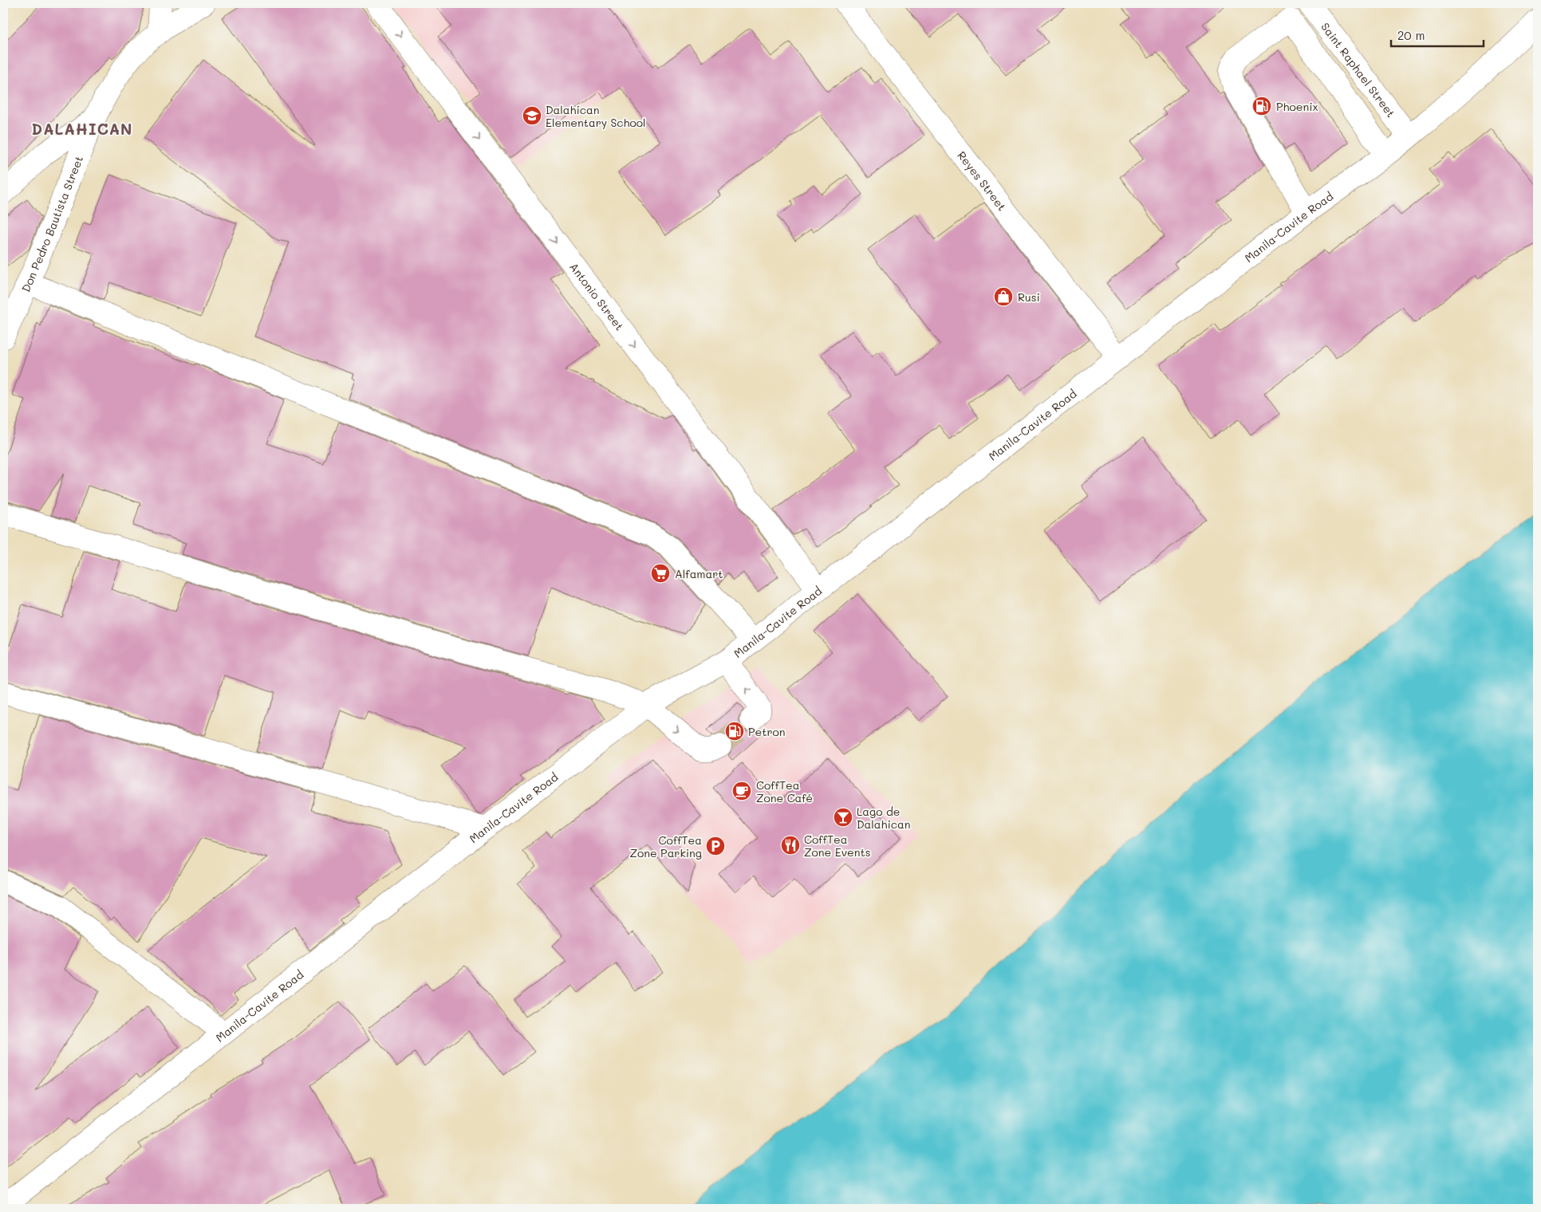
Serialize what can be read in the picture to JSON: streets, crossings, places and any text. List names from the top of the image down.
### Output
{
  "streets": {
    "street": [
      "Saint Raphael Street",
      "Reyes Street",
      "Don Pedro Bautista Street",
      "Manila-Cavite Road",
      "Antonio Street"
    ]
  },
  "crossings": [
    ["Saint Raphael Street", "Manila-Cavite Road"],
    ["Reyes Street", "Manila-Cavite Road"],
    ["Manila-Cavite Road", "Antonio Street"]
  ],
  "one_way": ["Antonio Street"],
  "districts": ["DALAHICAN"],
  "places": {
    "fuel station": ["Phoenix", "Petron"],
    "school or university": ["Dalahican Elementary School"],
    "shop": ["Rusi"],
    "supermarket": ["Alfamart"],
    "cafe": ["CoffTea Zone Café"],
    "bar": ["Lago de Dalahican"],
    "restaurant": ["CoffTea Zone Events"],
    "parking": ["CoffTea Zone Parking"]
  },
  "scale_bar": "20 m"
}
